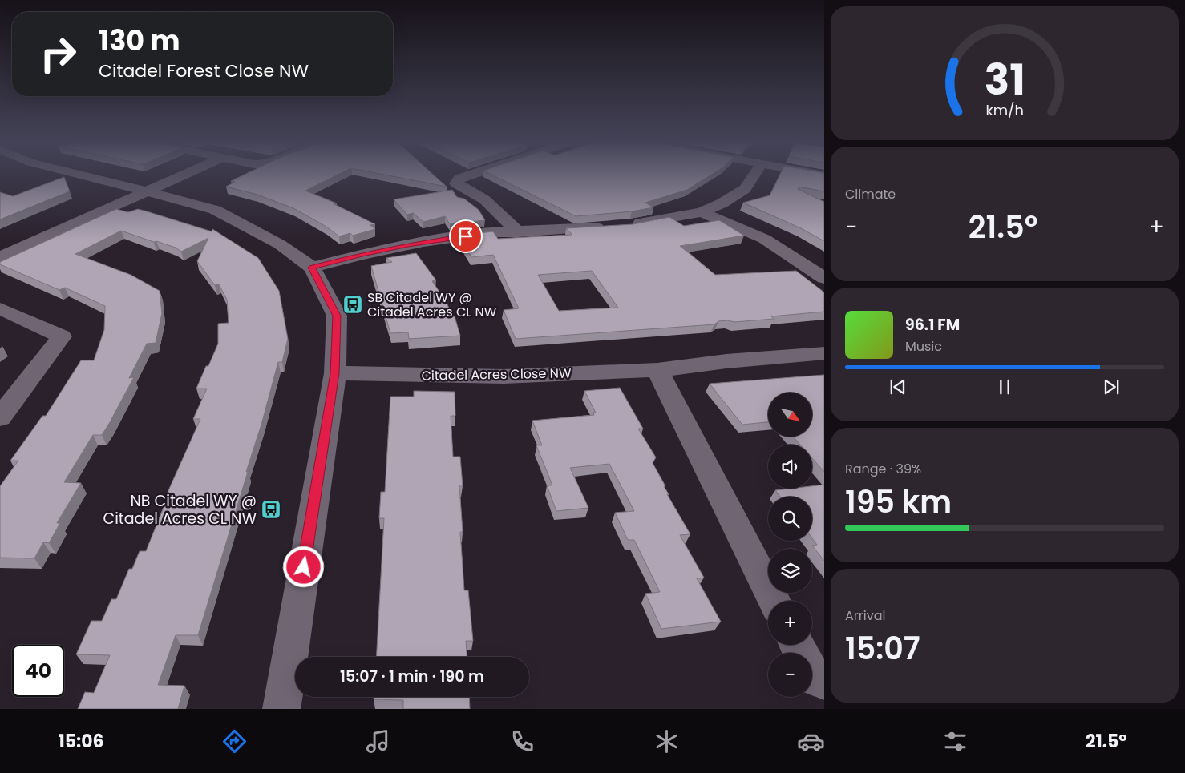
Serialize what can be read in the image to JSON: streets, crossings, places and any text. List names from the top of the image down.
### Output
{
  "streets": {
    "street": ["Citadel Acres Close NW"]
  },
  "places": {
    "bus stop": ["SB Citadel WY @ Citadel Acres CL NW", "NB Citadel WY @ Citadel Acres CL NW"]
  },
  "north": "bottom right",
  "page": {
    "turn": ["130 m", "Citadel Forest Close NW"],
    "tile": [
      "Climate",
      ["Range · 39%", "195 km"],
      ["Arrival", "15:07"]
    ],
    "heat": ["−", "21.5°", "+"],
    "song": ["96.1 FM", "Music"],
    "map_buttons": ["+", "−"],
    "limit": "40",
    "trip": "15:07 · 1 min · 190 m",
    "tabs": ["15:06", "21.5°"],
    "gauge": ["31", "km/h"]
  }
}
